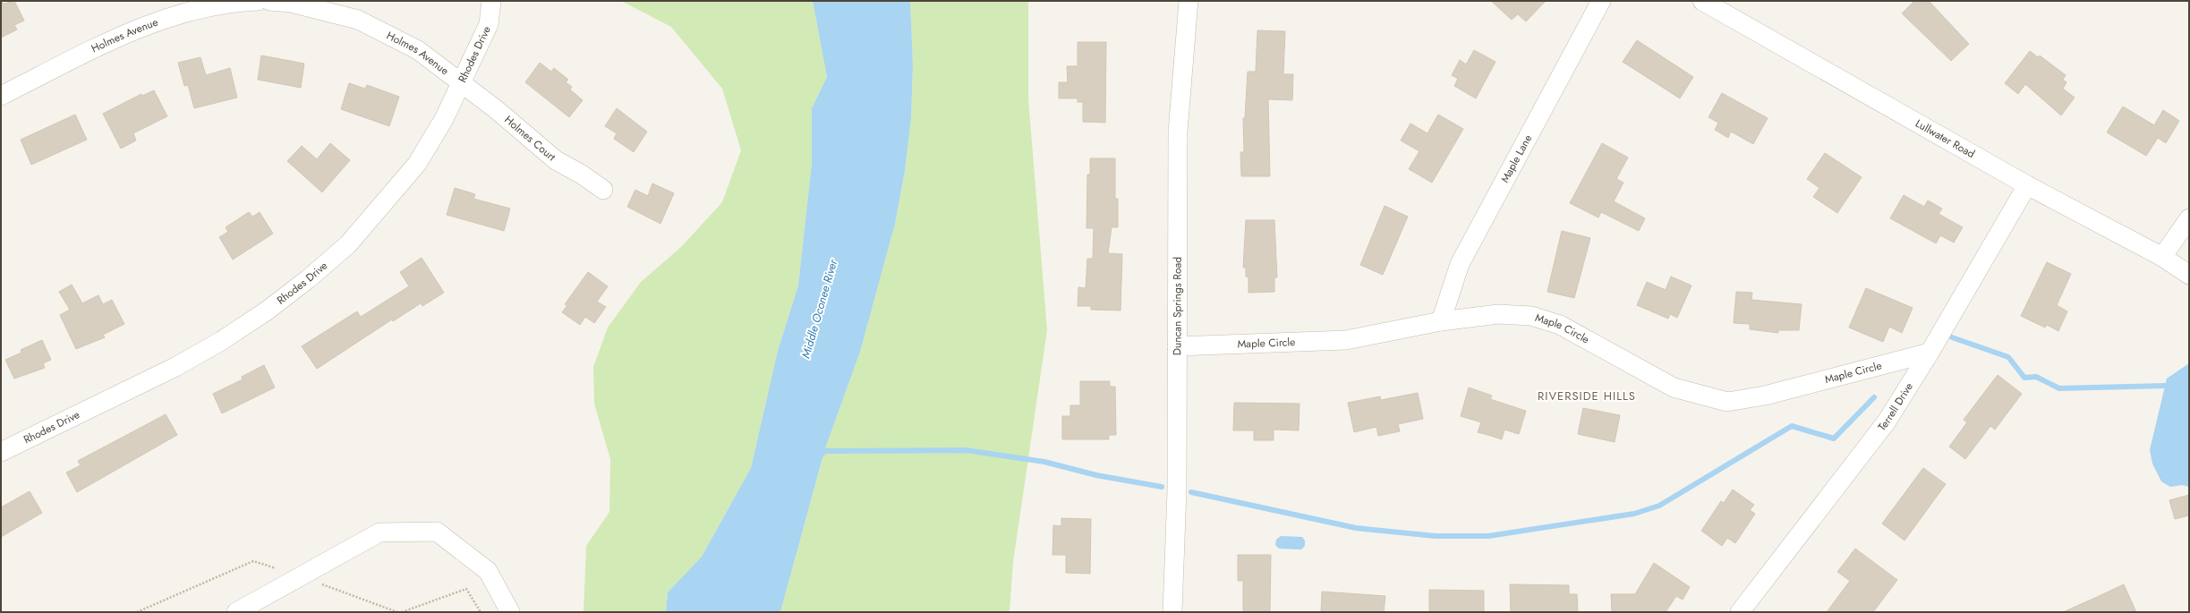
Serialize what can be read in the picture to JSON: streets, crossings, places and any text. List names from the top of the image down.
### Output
{
  "streets": {
    "street": [
      "Holmes Avenue",
      "Rhodes Drive",
      "Holmes Court",
      "Lullwater Road",
      "Maple Lane",
      "Duncan Springs Road",
      "Maple Circle",
      "Terrell Drive"
    ]
  },
  "crossings": [
    ["Holmes Avenue", "Rhodes Drive"],
    ["Holmes Avenue", "Holmes Court"],
    ["Rhodes Drive", "Holmes Court"],
    ["Lullwater Road", "Terrell Drive"],
    ["Maple Lane", "Maple Circle"],
    ["Duncan Springs Road", "Maple Circle"],
    ["Maple Circle", "Terrell Drive"]
  ],
  "districts": ["RIVERSIDE HILLS"],
  "water": ["Middle Oconee River"]
}
